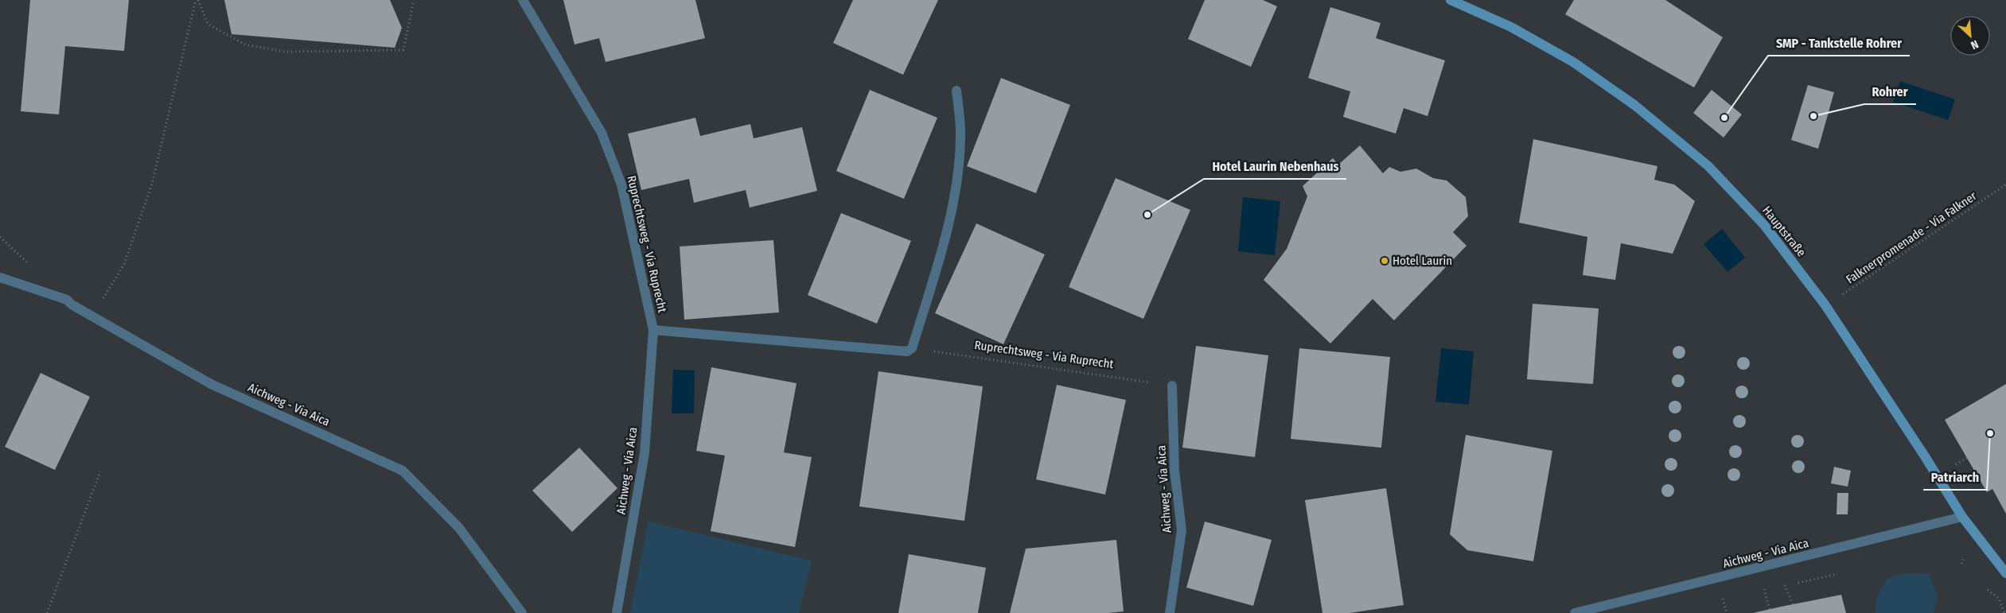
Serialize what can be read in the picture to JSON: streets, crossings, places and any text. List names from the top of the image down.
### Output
{
  "streets": {
    "street": ["Hauptstraße", "Ruprechtsweg - Via Ruprecht", "Aichweg - Via Aica"],
    "path": ["Falknerpromenade - Via Falkner"]
  },
  "crossings": [
    ["Hauptstraße", "Falknerpromenade - Via Falkner"],
    ["Hauptstraße", "Aichweg - Via Aica"],
    ["Ruprechtsweg - Via Ruprecht", "Aichweg - Via Aica"]
  ],
  "places": [
    "Rohrer",
    "SMP - Tankstelle Rohrer",
    "Hotel Laurin Nebenhaus",
    "Hotel Laurin",
    "Patriarch"
  ],
  "north": "bottom right"
}
